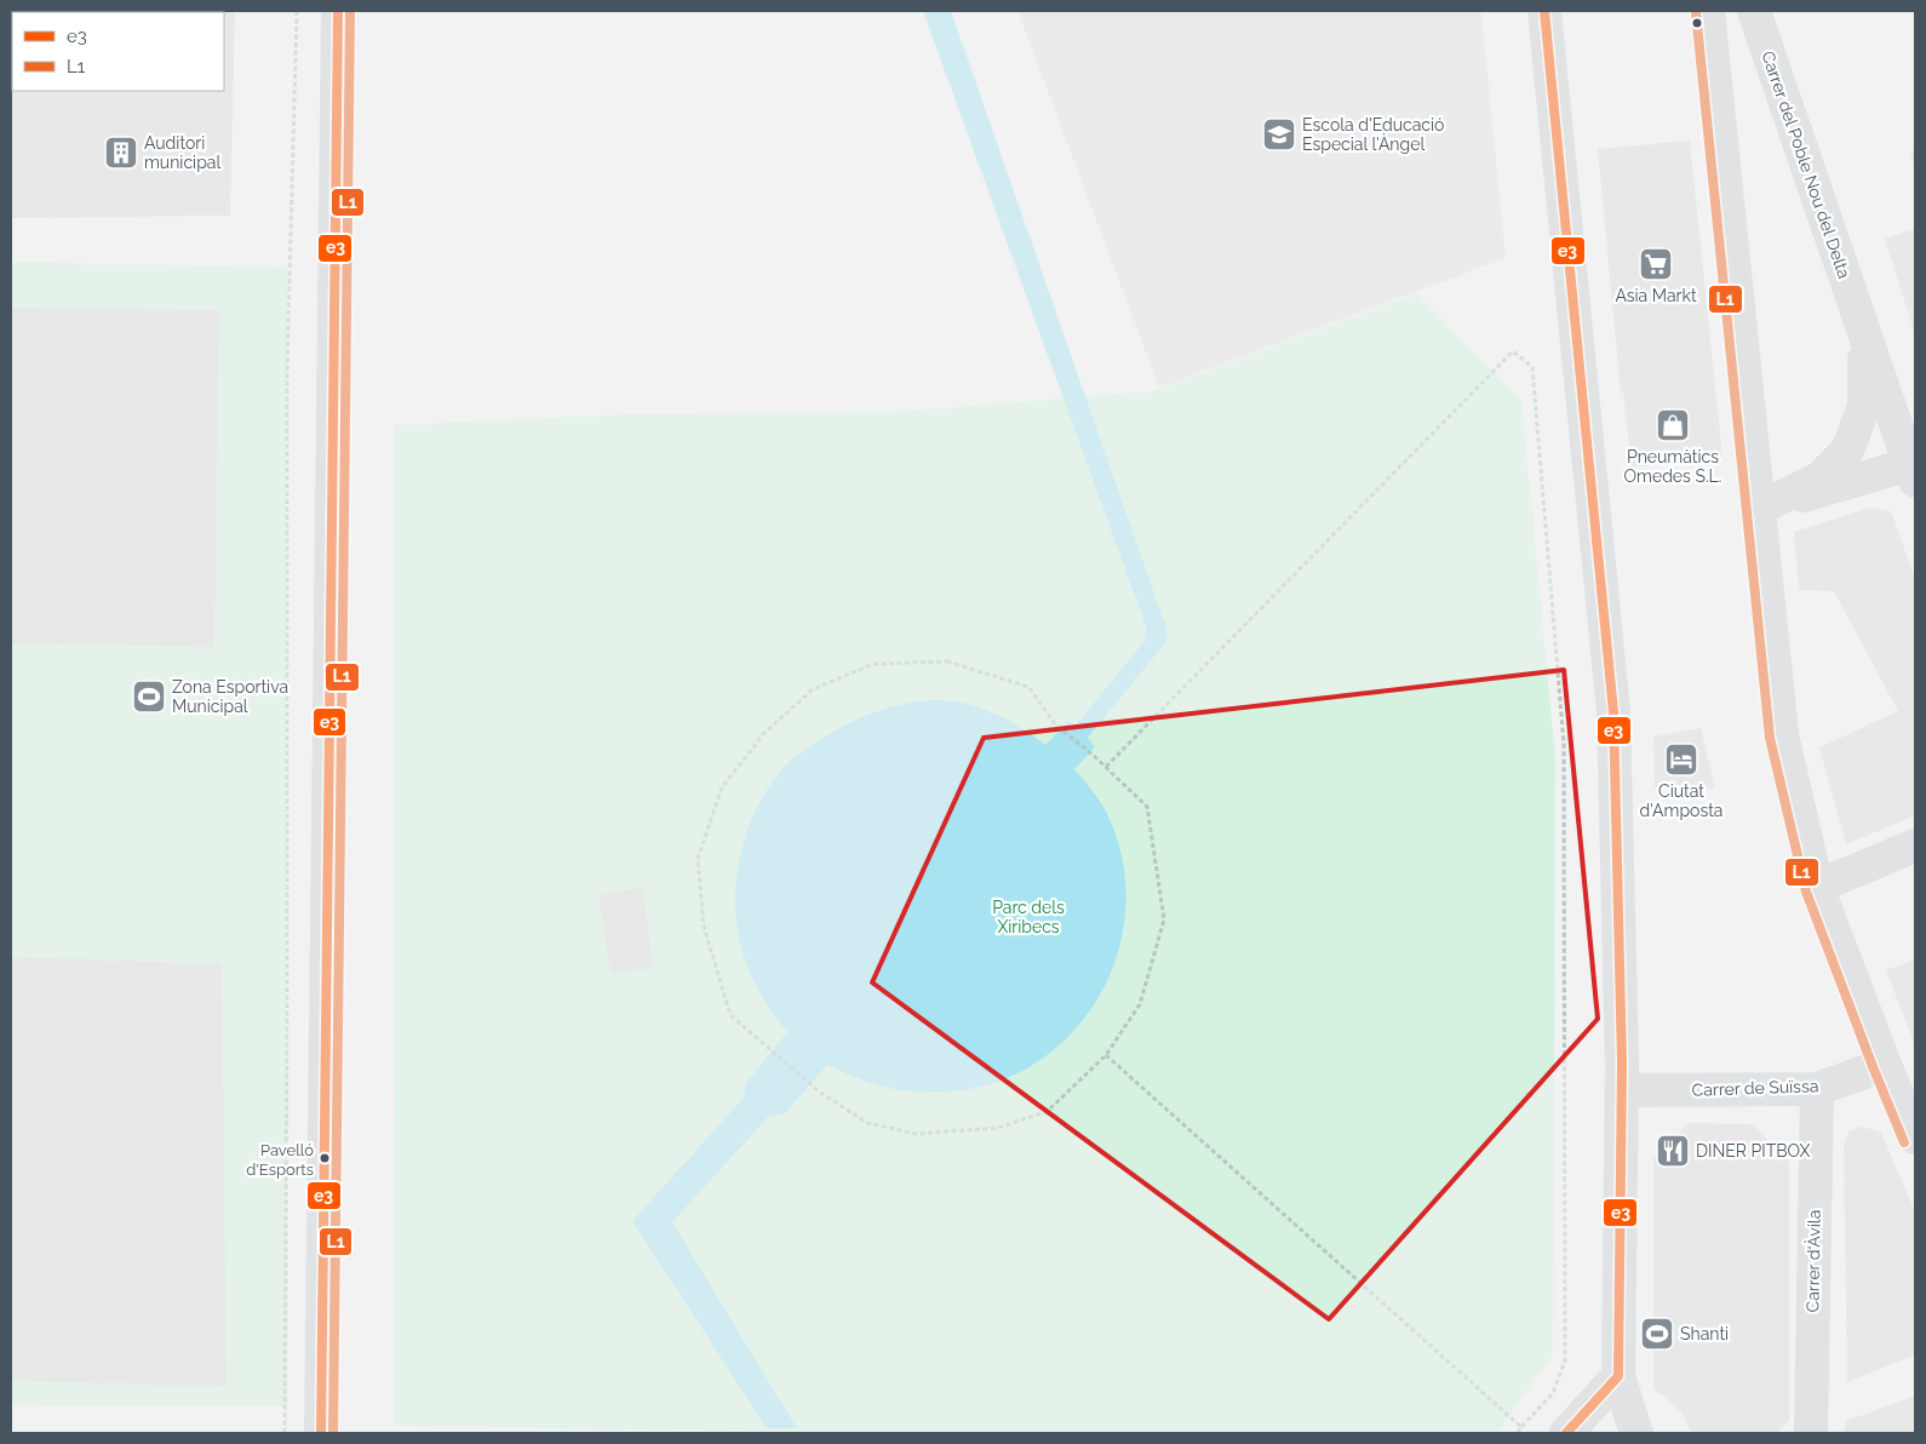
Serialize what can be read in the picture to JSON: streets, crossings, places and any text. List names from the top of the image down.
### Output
{
  "streets": {
    "street": ["Carrer del Poble Nou del Delta", "Carrer de Suïssa", "Carrer d'Àvila"]
  },
  "crossings": [
    ["Carrer de Suïssa", "Carrer d'Àvila"]
  ],
  "parks": ["Parc dels Xiribecs"],
  "places": {
    "school or university": ["Escola d'Educació Especial l'Àngel"],
    "building": ["Auditori municipal"],
    "supermarket": ["Asia Markt"],
    "shop": ["Pneumàtics Omedes S.L."],
    "sports": ["Zona Esportiva Municipal", "Shanti"],
    "hotel": ["Ciutat d'Amposta"],
    "restaurant": ["DINER PITBOX"],
    "other": ["Pavelló d'Esports"]
  },
  "lines": ["transit line e3", "transit line L1"],
  "legend": ["e3", "L1"]
}
